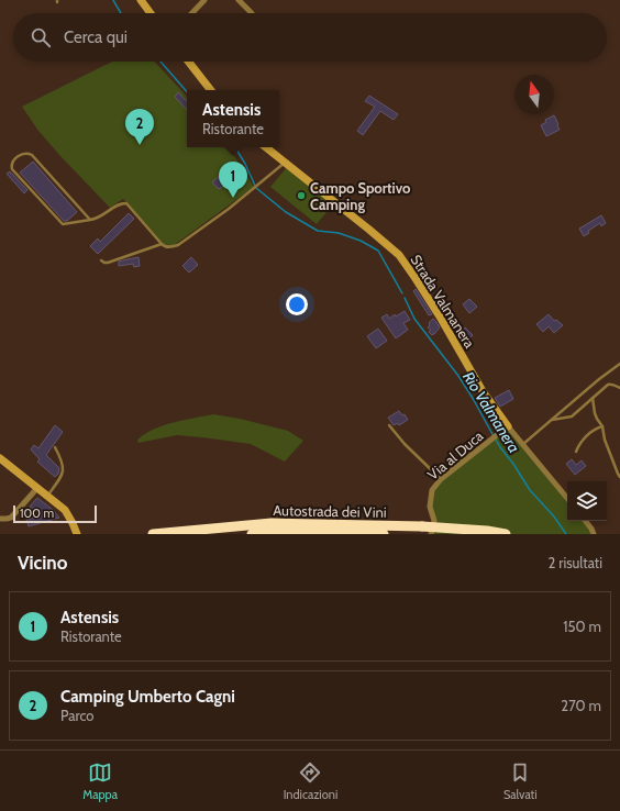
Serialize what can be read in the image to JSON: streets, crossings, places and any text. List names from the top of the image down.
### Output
{
  "streets": {
    "highway": ["Autostrada dei Vini"],
    "street": ["Strada Valmanera", "Via al Duca"]
  },
  "crossings": [
    ["Strada Valmanera", "Via al Duca"]
  ],
  "water": ["Rio Valmanera"],
  "places": ["Campo Sportivo Camping"],
  "scale_bar": "100 m",
  "north": "top",
  "page": {
    "search": "Cerca qui",
    "popup": ["Astensis", "Ristorante"],
    "pins": ["2", "1"],
    "scale": "100 m",
    "heading": ["Vicino", "2 risultati"],
    "list": [
      {
        "mark": "1",
        "name": "Astensis",
        "note": "Ristorante",
        "value": "150 m"
      },
      {
        "mark": "2",
        "name": "Camping Umberto Cagni",
        "note": "Parco",
        "value": "270 m"
      }
    ],
    "nav": ["Mappa", "Indicazioni", "Salvati"]
  }
}
